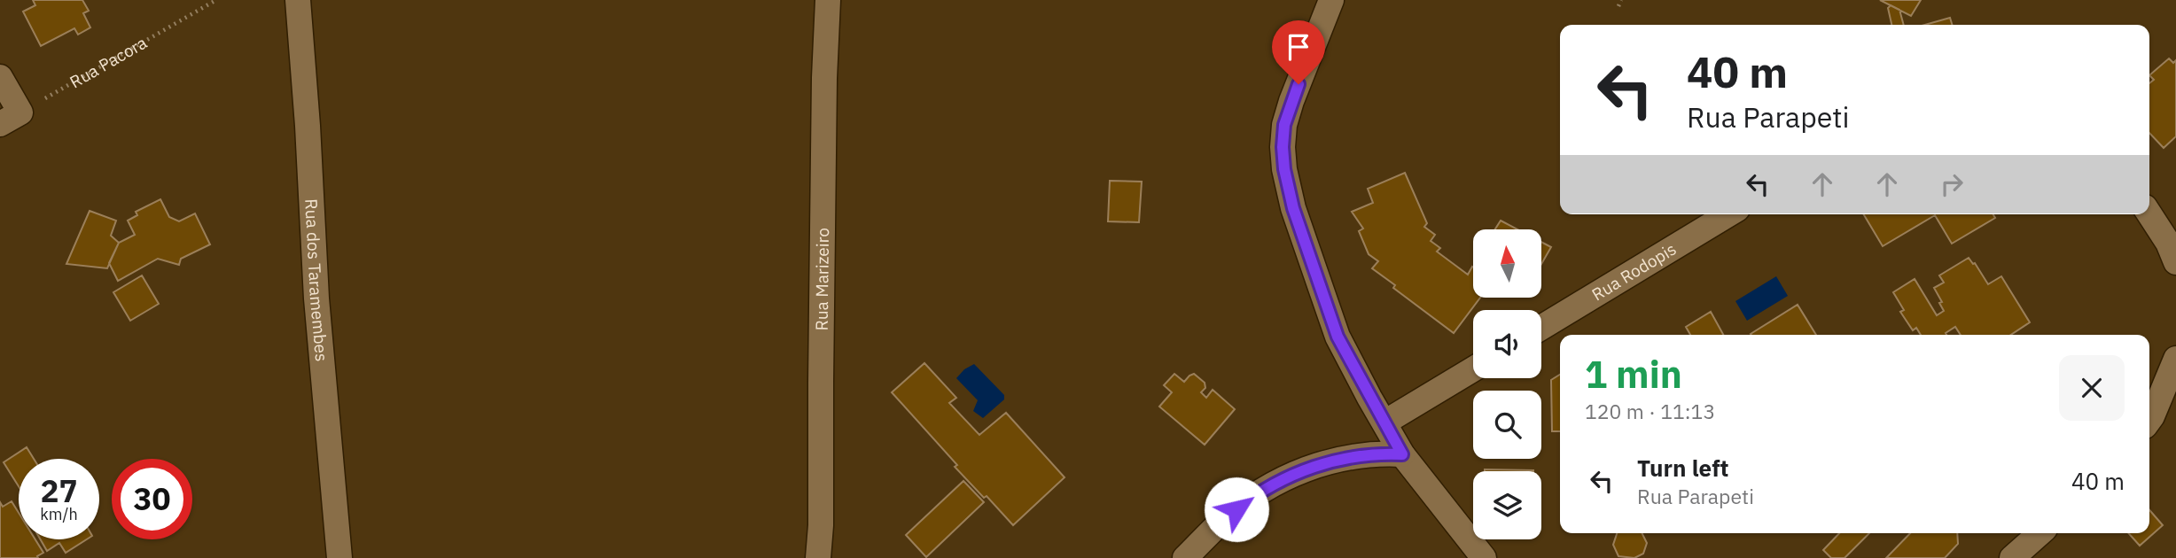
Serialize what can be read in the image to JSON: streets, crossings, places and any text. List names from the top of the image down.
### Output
{
  "streets": {
    "street": ["Rua Rodopis", "Rua dos Taramembes", "Rua Marizeiro"],
    "path": ["Rua Pacora"]
  },
  "north": "top",
  "page": {
    "turn": ["40 m", "Rua Parapeti"],
    "heading": ["1 min", "120 m · 11:13"],
    "list": [
      {
        "name": "Turn left",
        "note": "Rua Parapeti",
        "value": "40 m"
      }
    ],
    "speed": "27 km/h",
    "limit": "30"
  }
}
